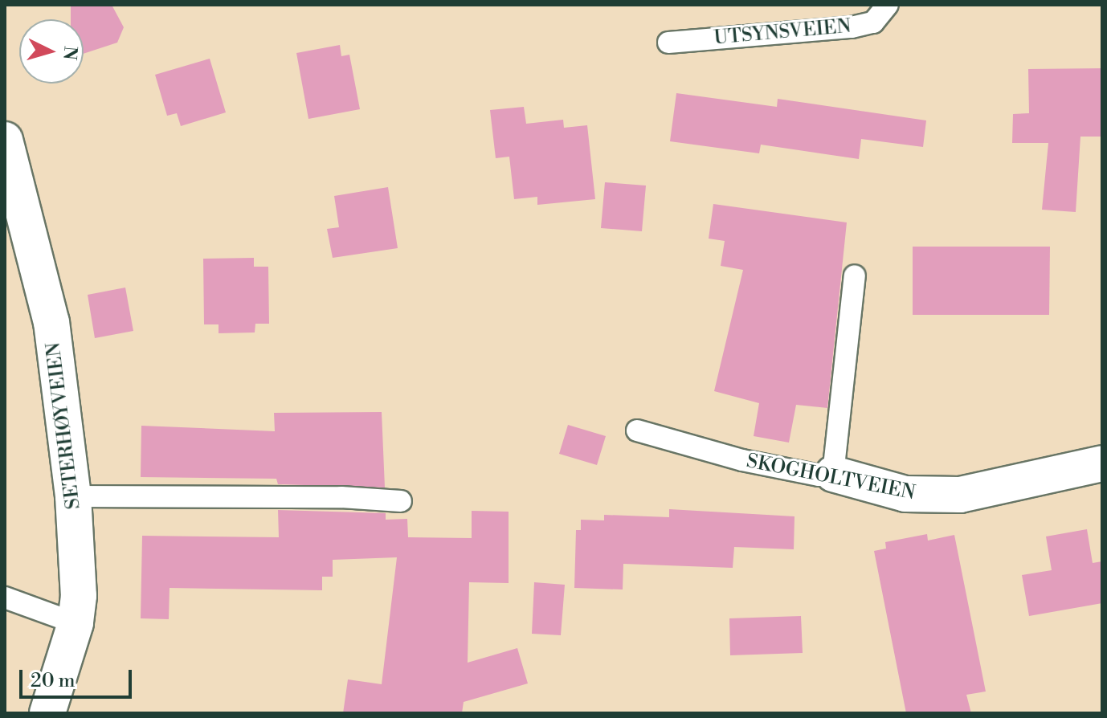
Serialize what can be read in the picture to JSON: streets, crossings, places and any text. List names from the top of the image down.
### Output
{
  "streets": {
    "street": ["SETERHØYVEIEN", "SKOGHOLTVEIEN"],
    "lane": ["UTSYNSVEIEN"]
  },
  "scale_bar": "20 m",
  "north": "right"
}
